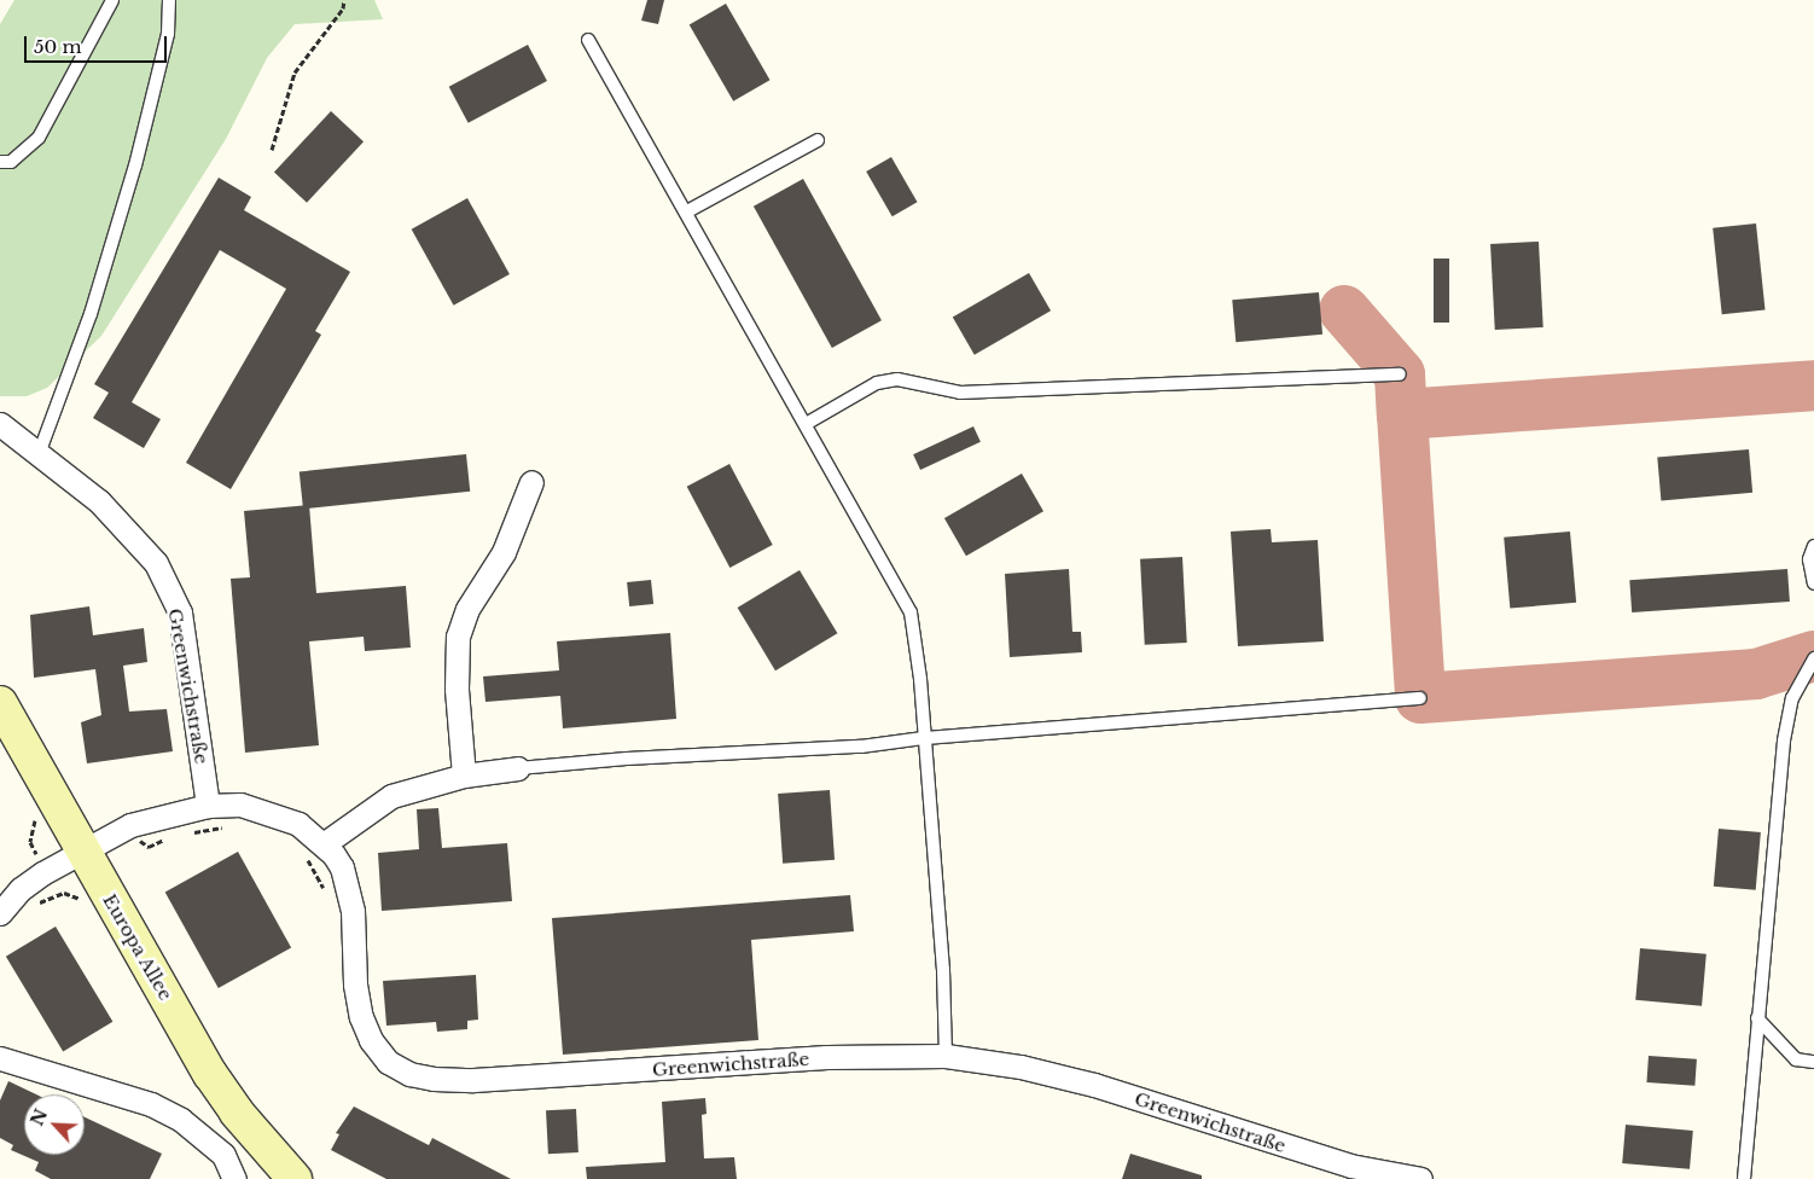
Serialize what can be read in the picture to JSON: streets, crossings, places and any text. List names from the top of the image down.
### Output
{
  "streets": {
    "main road": ["Europa Allee"],
    "street": ["Greenwichstraße"]
  },
  "crossings": [
    ["Greenwichstraße", "Europa Allee"]
  ],
  "scale_bar": "50 m",
  "north": "top left"
}
